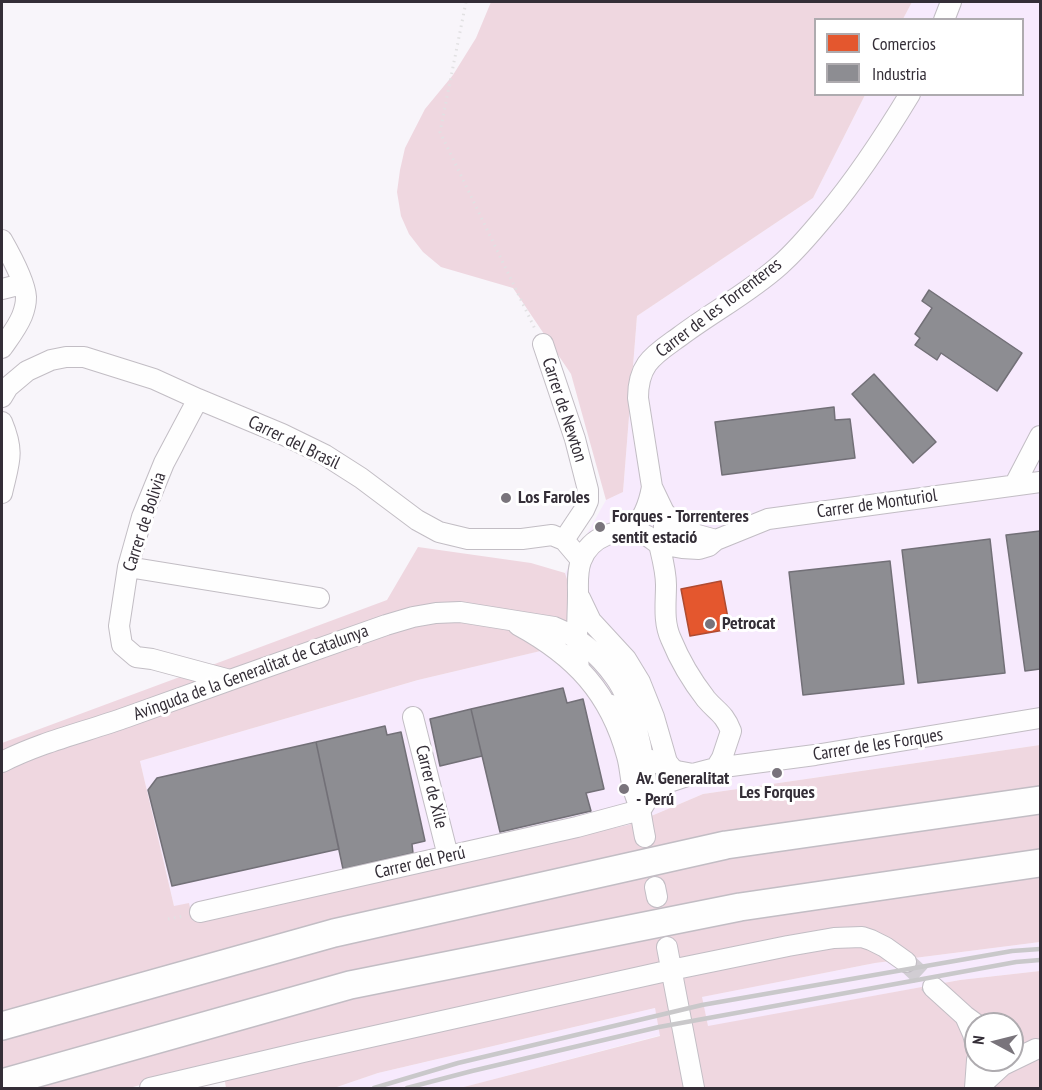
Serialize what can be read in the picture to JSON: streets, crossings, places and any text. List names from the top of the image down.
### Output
{
  "streets": {
    "street": [
      "Carrer de les Torrenteres",
      "Carrer de Newton",
      "Carrer del Brasil",
      "Carrer de Monturiol",
      "Carrer de Bolivia",
      "Avinguda de la Generalitat de Catalunya",
      "Carrer de les Forques",
      "Carrer de Xile",
      "Carrer del Perú"
    ]
  },
  "crossings": [
    ["Carrer de Newton", "Carrer del Brasil"],
    ["Carrer del Brasil", "Carrer de Bolivia"],
    ["Carrer de Bolivia", "Avinguda de la Generalitat de Catalunya"],
    ["Avinguda de la Generalitat de Catalunya", "Carrer de les Forques"],
    ["Avinguda de la Generalitat de Catalunya", "Carrer del Perú"],
    ["Carrer de les Forques", "Carrer del Perú"],
    ["Carrer de Xile", "Carrer del Perú"]
  ],
  "places": [
    "Los Faroles",
    "Forques - Torrenteres sentit estació",
    "Petrocat",
    "Les Forques",
    "Av. Generalitat - Perú"
  ],
  "legend": ["Comercios", "Industria"],
  "north": "left"
}
